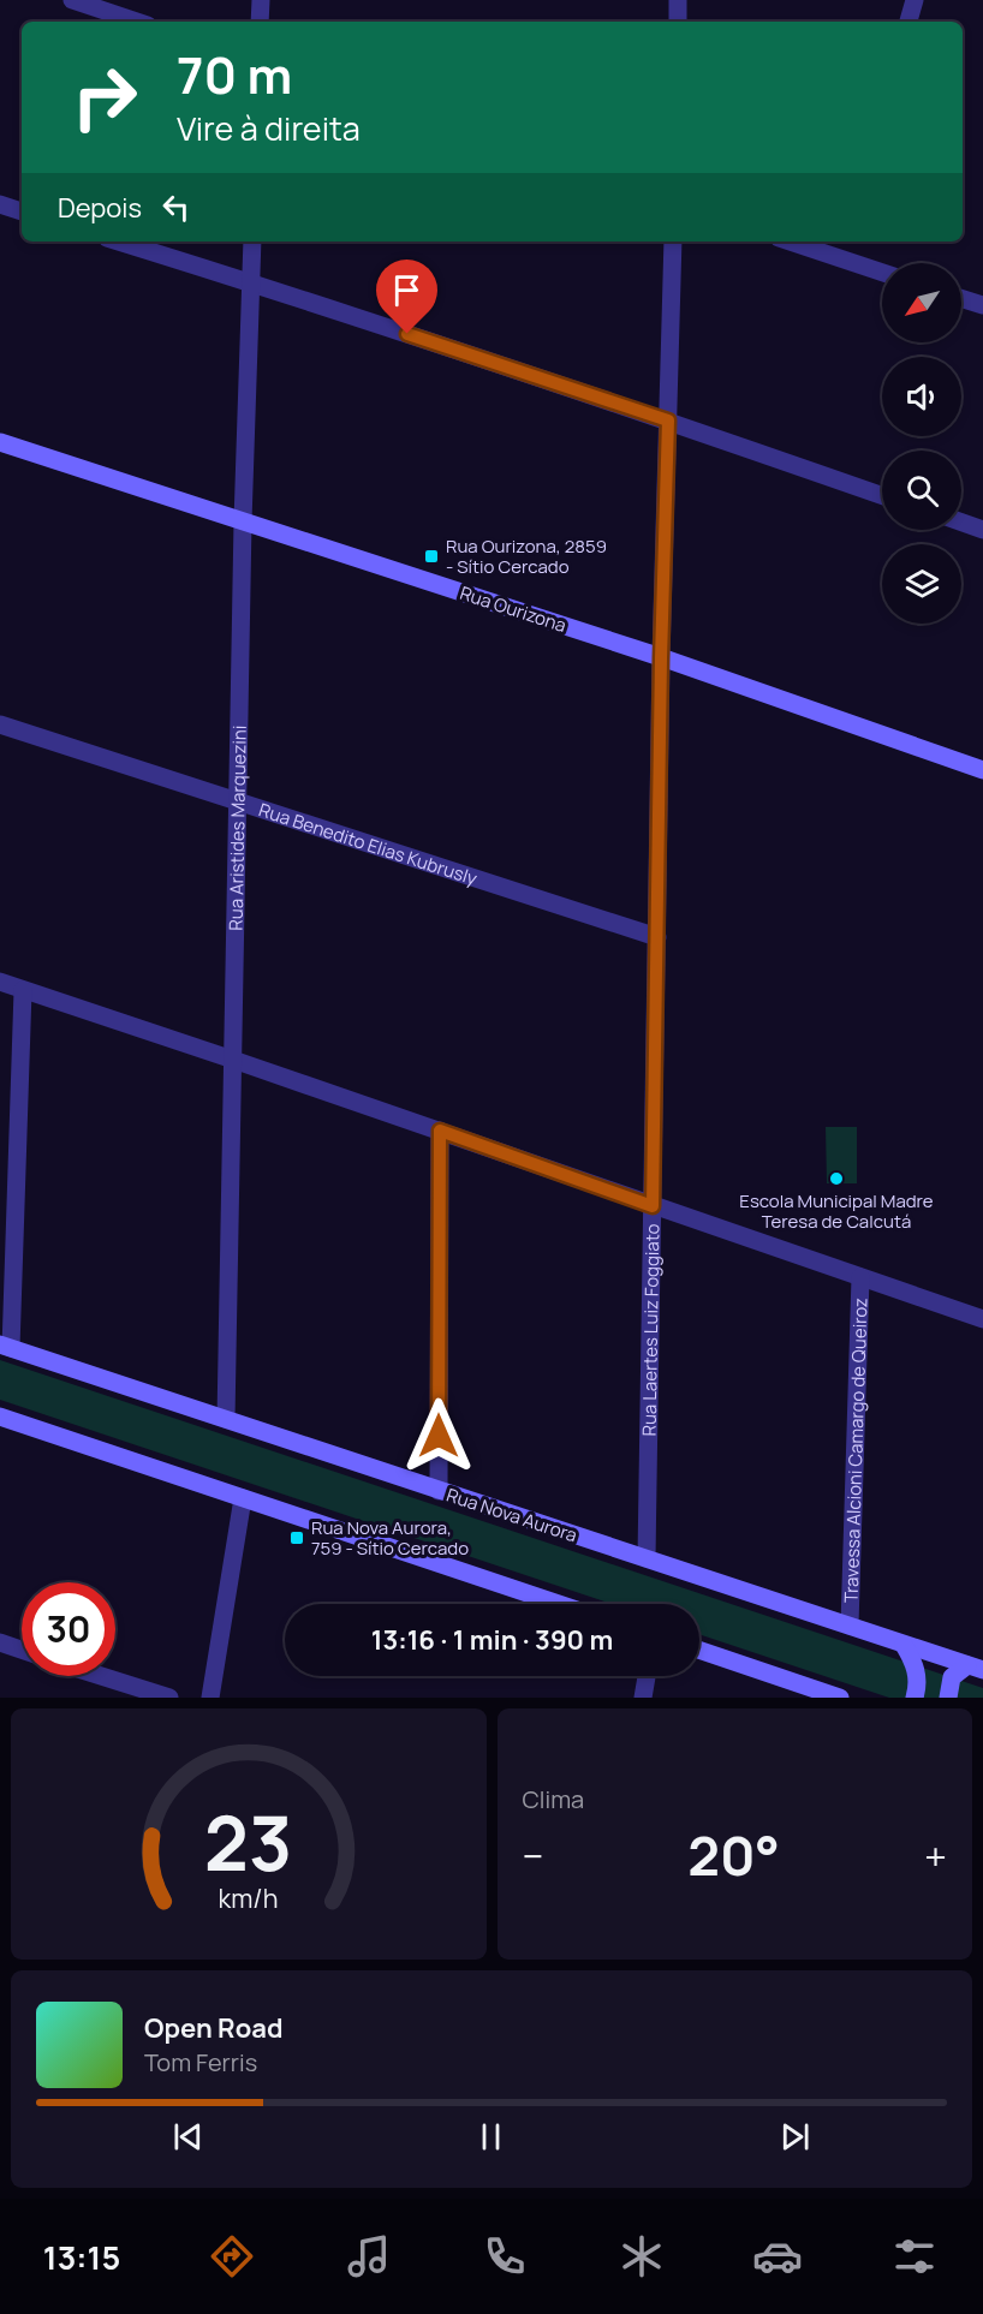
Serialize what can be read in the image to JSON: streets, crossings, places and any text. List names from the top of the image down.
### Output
{
  "streets": {
    "main road": ["Rua Ourizona", "Rua Nova Aurora"],
    "street": [
      "Rua Aristides Marquezini",
      "Rua Benedito Elias Kubrusly",
      "Rua Laertes Luiz Foggiato",
      "Travessa Alcioni Camargo de Queiroz"
    ]
  },
  "crossings": [
    ["Rua Ourizona", "Rua Aristides Marquezini"],
    ["Rua Ourizona", "Rua Laertes Luiz Foggiato"],
    ["Rua Aristides Marquezini", "Rua Benedito Elias Kubrusly"],
    ["Rua Aristides Marquezini", "Rua Nova Aurora"],
    ["Rua Benedito Elias Kubrusly", "Rua Laertes Luiz Foggiato"],
    ["Rua Laertes Luiz Foggiato", "Rua Nova Aurora"],
    ["Travessa Alcioni Camargo de Queiroz", "Rua Nova Aurora"]
  ],
  "places": {
    "transit": ["Rua Ourizona, 2859 - Sítio Cercado", "Rua Nova Aurora, 759 - Sítio Cercado"],
    "other": ["Escola Municipal Madre Teresa de Calcutá"]
  },
  "north": "bottom left",
  "page": {
    "turn": ["70 m", "Vire à direita"],
    "then": "Depois",
    "limit": "30",
    "trip": "13:16 · 1 min · 390 m",
    "tile": "Clima",
    "heat": ["−", "20°", "+"],
    "song": ["Open Road", "Tom Ferris"],
    "tabs": "13:15",
    "gauge": ["23", "km/h"]
  }
}
